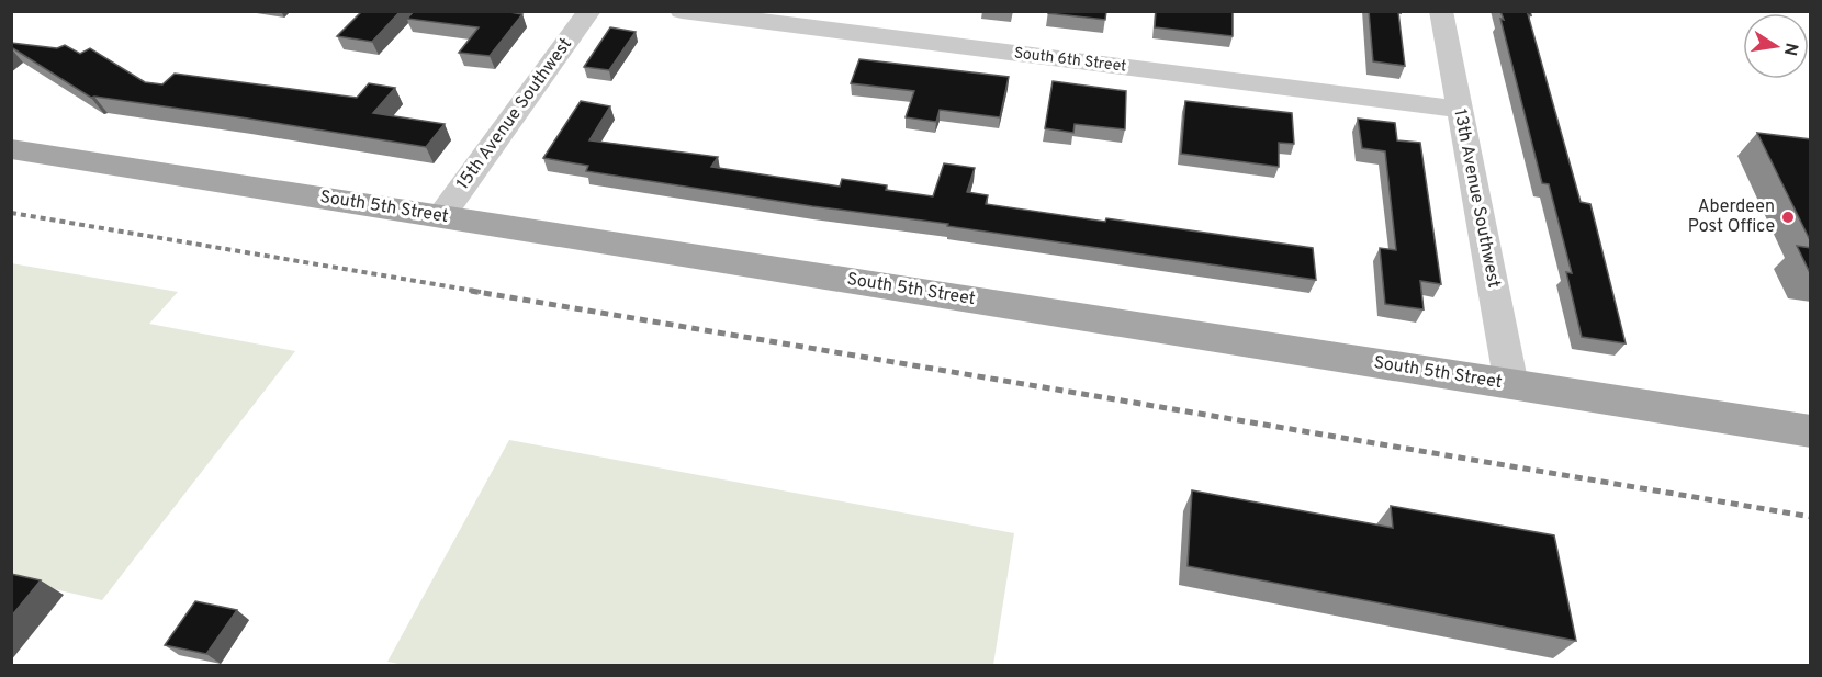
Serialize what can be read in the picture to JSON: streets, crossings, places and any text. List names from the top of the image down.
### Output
{
  "streets": {
    "main road": ["South 5th Street"],
    "street": ["South 6th Street", "15th Avenue Southwest", "13th Avenue Southwest"]
  },
  "crossings": [
    ["South 6th Street", "13th Avenue Southwest"],
    ["15th Avenue Southwest", "South 5th Street"],
    ["13th Avenue Southwest", "South 5th Street"]
  ],
  "places": ["Aberdeen Post Office"],
  "north": "right"
}
